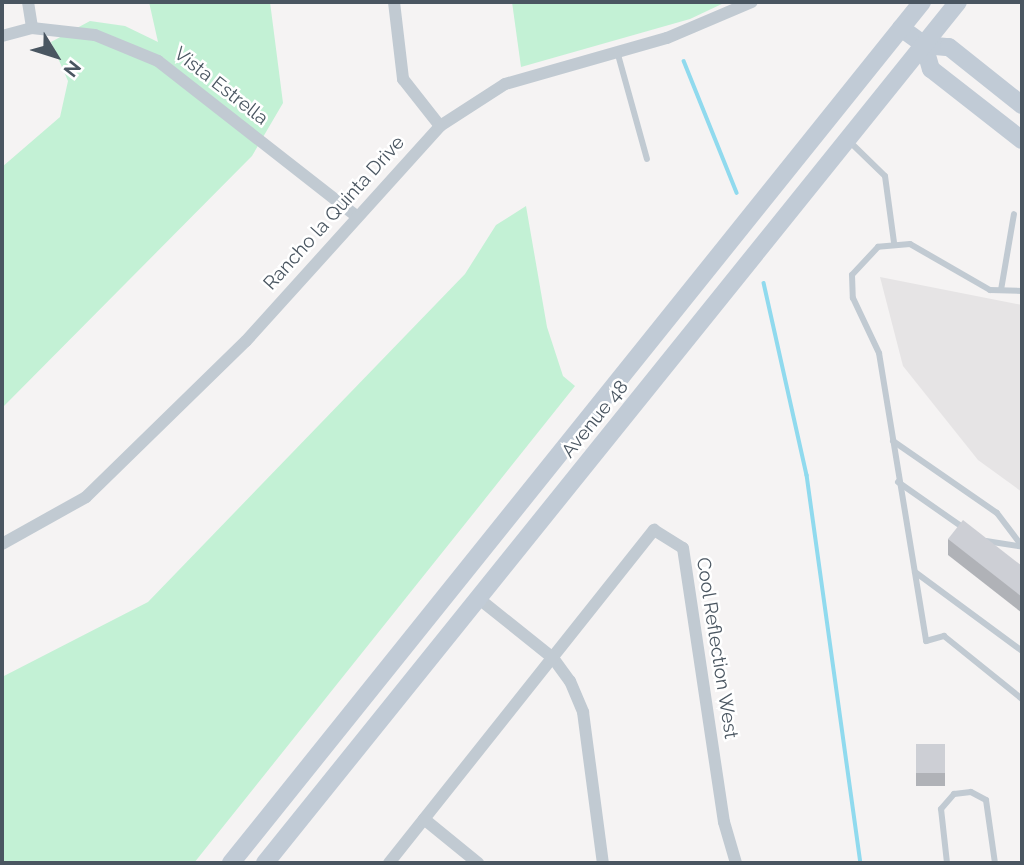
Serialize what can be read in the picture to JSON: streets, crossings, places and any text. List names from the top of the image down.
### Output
{
  "streets": {
    "main road": ["Avenue 48"],
    "street": ["Vista Estrella", "Rancho la Quinta Drive", "Cool Reflection West"]
  },
  "crossings": [
    ["Vista Estrella", "Rancho la Quinta Drive"]
  ],
  "north": "bottom right"
}
